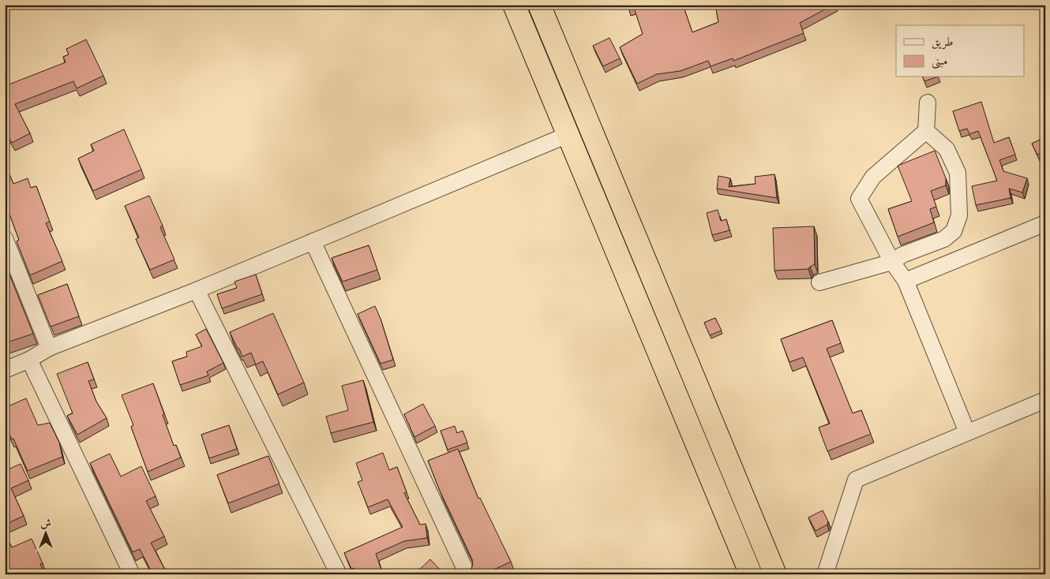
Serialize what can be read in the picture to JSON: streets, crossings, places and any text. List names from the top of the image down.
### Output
{
  "legend": ["طريق", "مبنى"],
  "north": "top"
}
